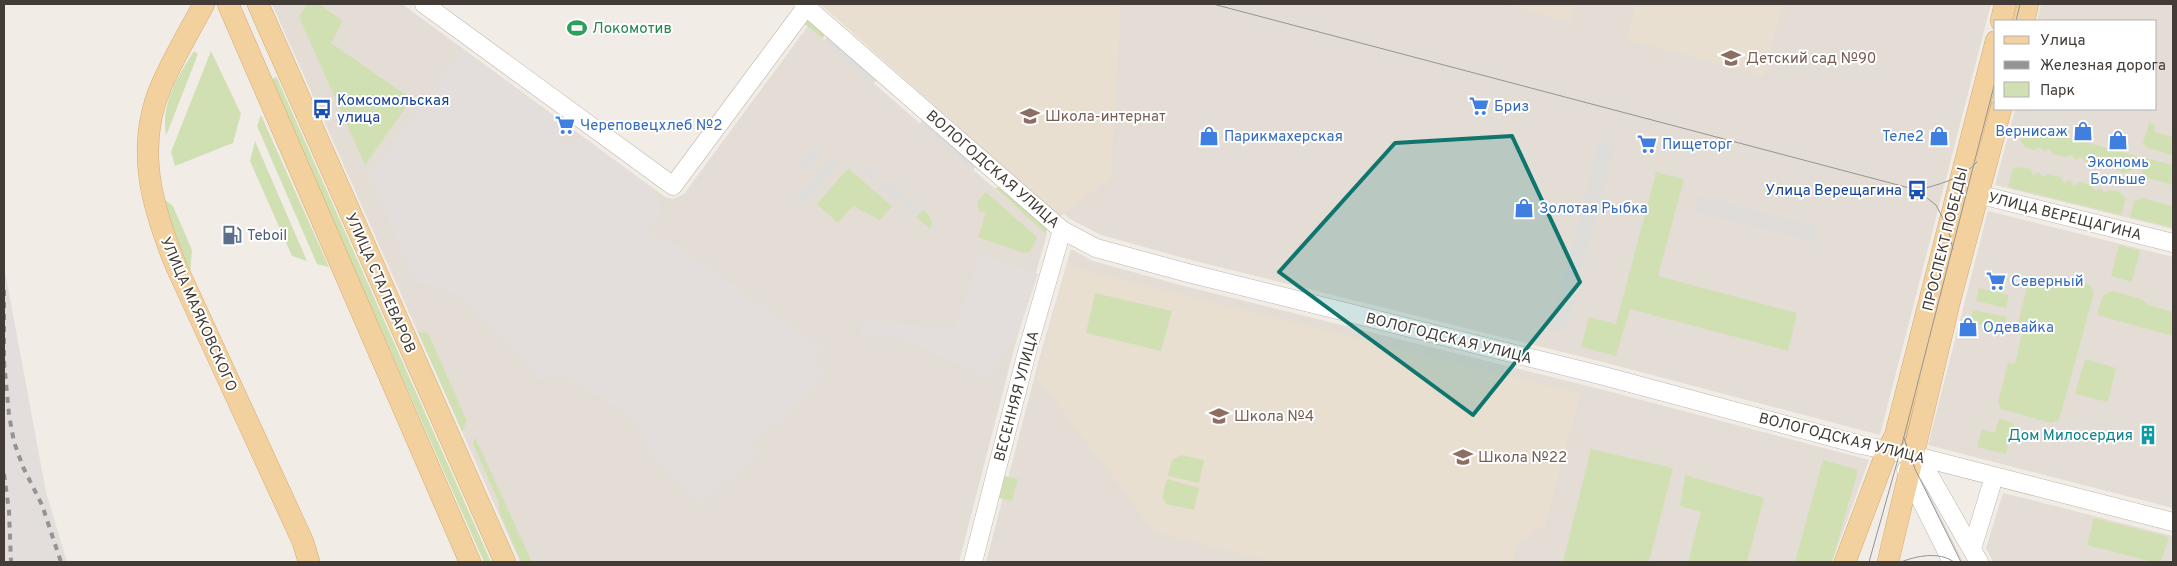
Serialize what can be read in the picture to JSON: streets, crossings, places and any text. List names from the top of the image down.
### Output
{
  "streets": {
    "main road": ["ПРОСПЕКТ ПОБЕДЫ", "УЛИЦА СТАЛЕВАРОВ", "УЛИЦА МАЯКОВСКОГО"],
    "street": ["ВОЛОГОДСКАЯ УЛИЦА", "УЛИЦА ВЕРЕЩАГИНА", "ВЕСЕННЯЯ УЛИЦА"]
  },
  "crossings": [
    ["ВОЛОГОДСКАЯ УЛИЦА", "ПРОСПЕКТ ПОБЕДЫ"],
    ["ВОЛОГОДСКАЯ УЛИЦА", "ВЕСЕННЯЯ УЛИЦА"],
    ["УЛИЦА ВЕРЕЩАГИНА", "ПРОСПЕКТ ПОБЕДЫ"]
  ],
  "places": {
    "sports": ["Локомотив"],
    "school or university": [
      "Детский сад №90",
      "Школа-интернат",
      "Школа №4",
      "Школа №22"
    ],
    "supermarket": [
      "Бриз",
      "Череповецхлеб №2",
      "Пищеторг",
      "Северный"
    ],
    "bus stop": ["Комсомольская улица", "Улица Верещагина"],
    "shop": [
      "Вернисаж",
      "Парикмахерская",
      "Теле2",
      "Экономь Больше",
      "Золотая Рыбка",
      "Одевайка"
    ],
    "fuel station": ["Teboil"],
    "building": ["Дом Милосердия"]
  },
  "legend": ["Улица", "Железная дорога", "Парк"]
}
